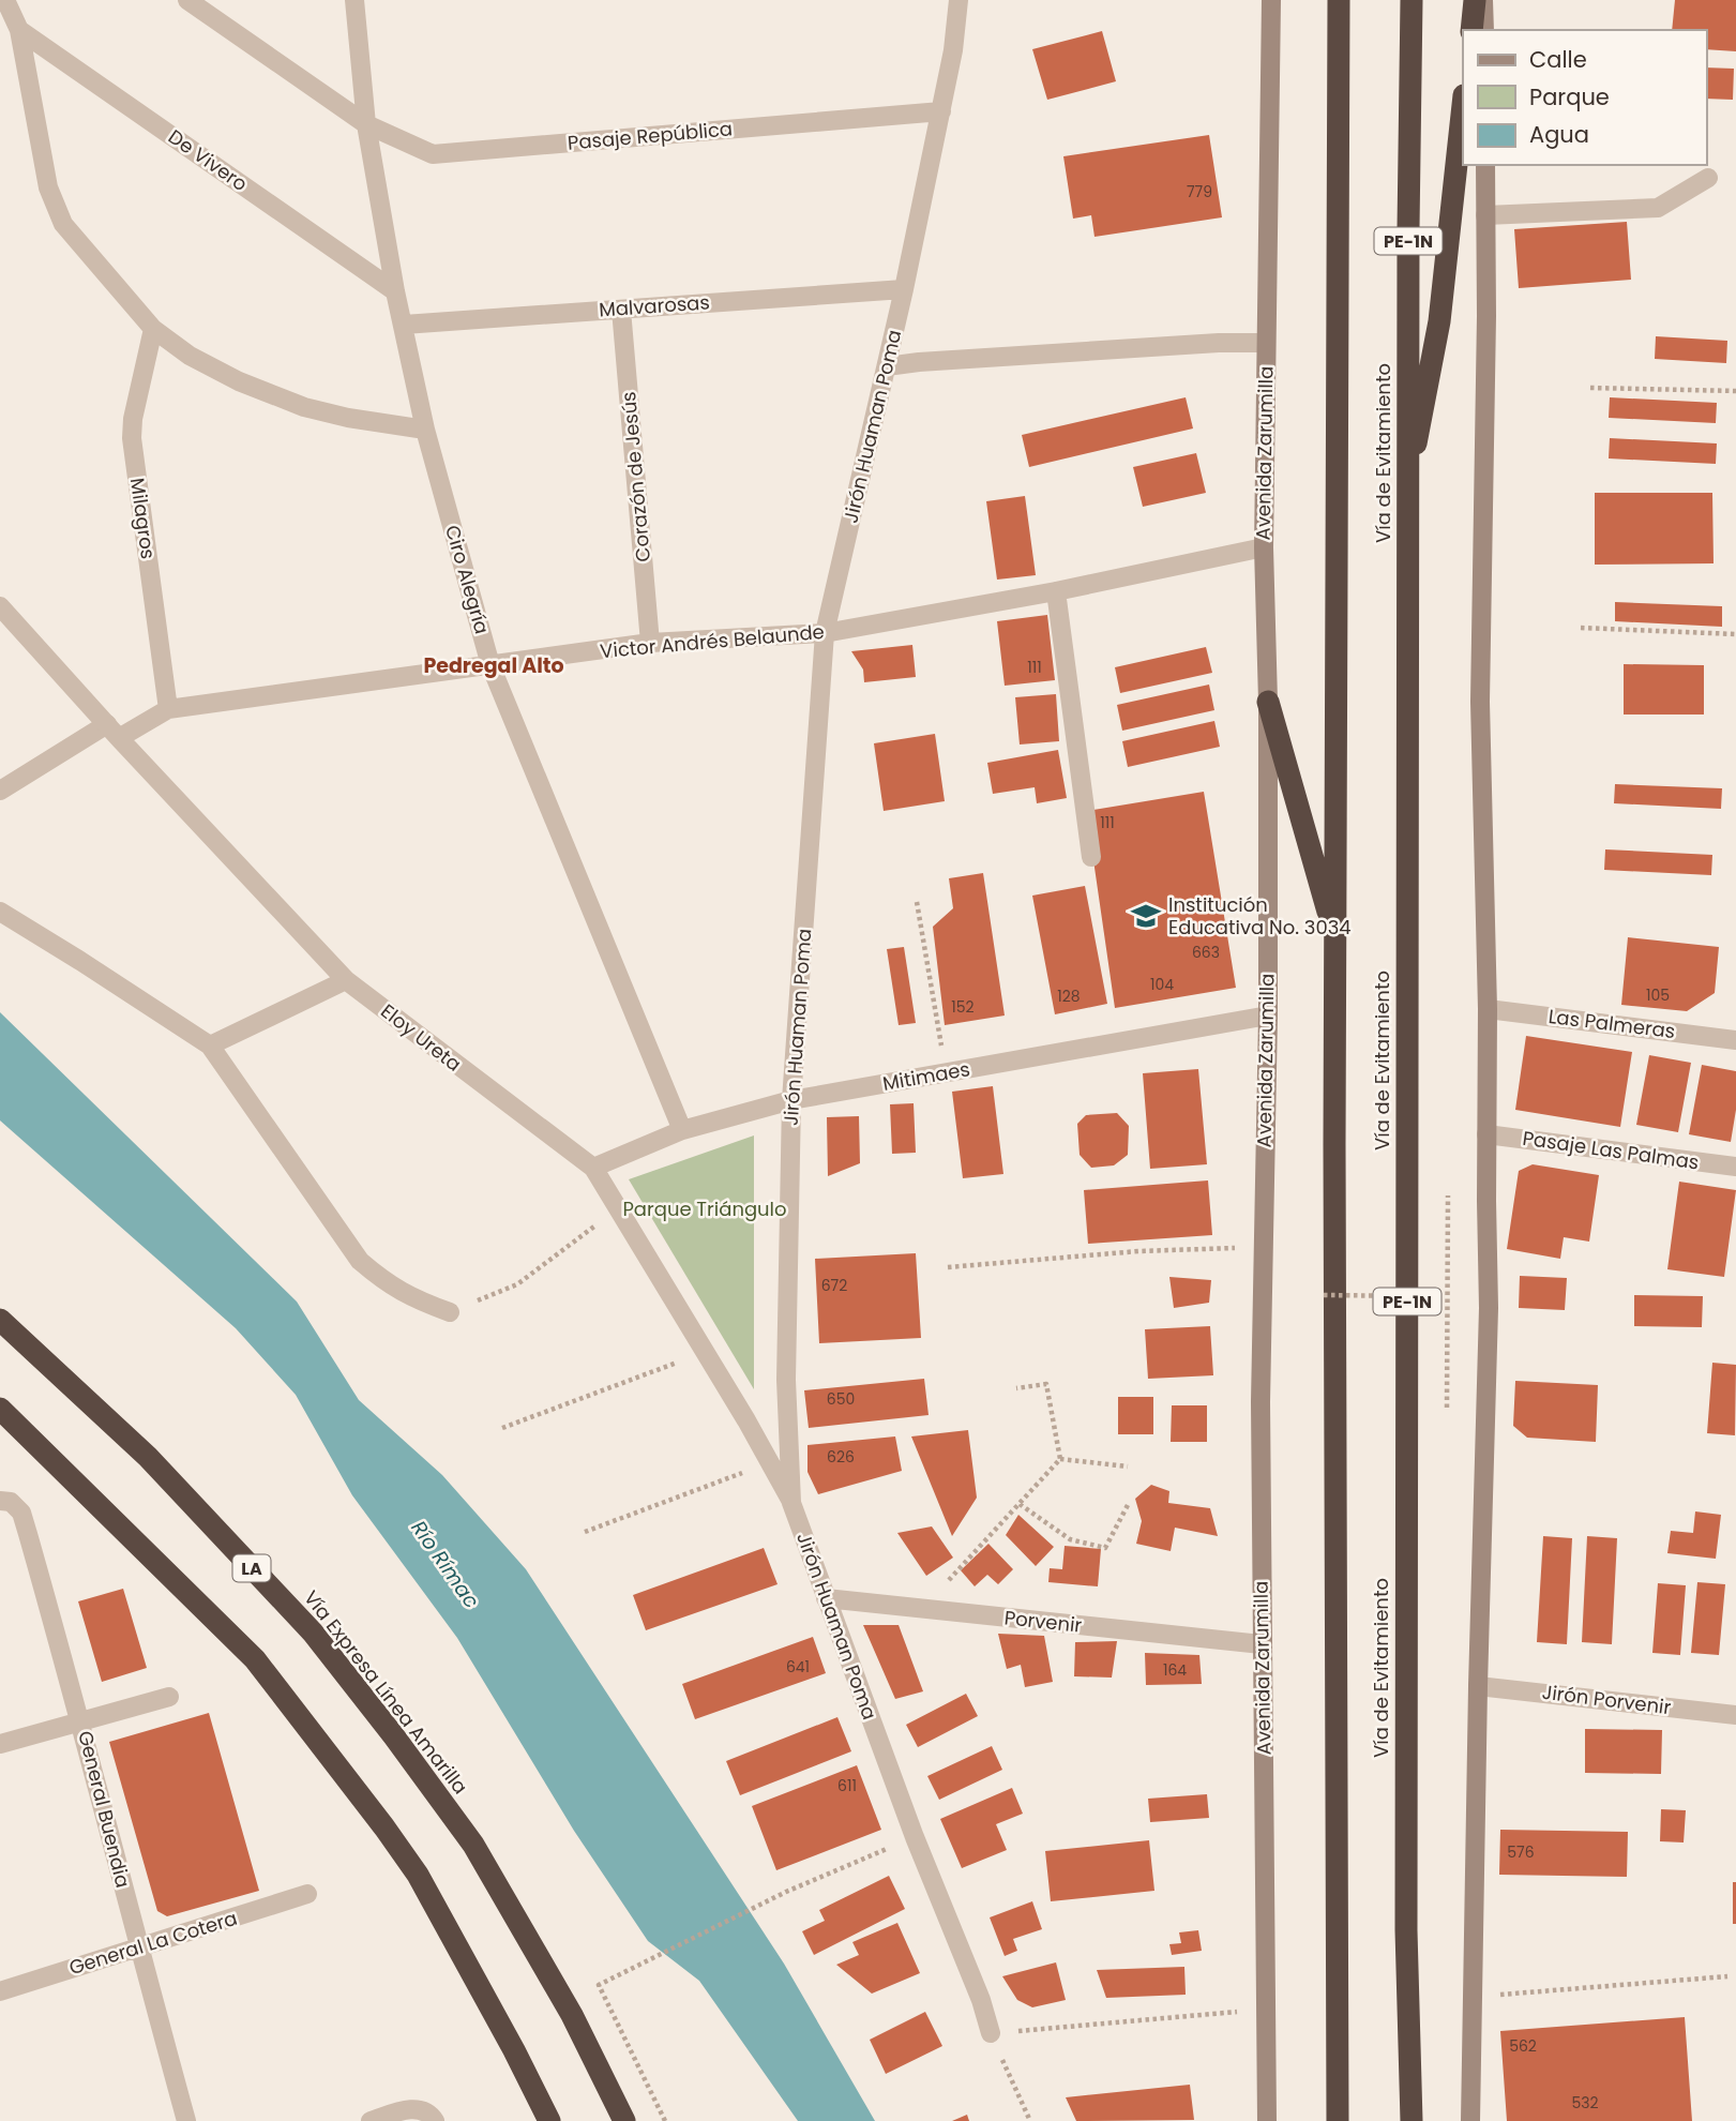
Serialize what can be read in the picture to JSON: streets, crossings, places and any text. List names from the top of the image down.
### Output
{
  "streets": {
    "highway": [
      "PE-1N",
      "Vía de Evitamiento",
      "LA",
      "Vía Expresa Línea Amarilla"
    ],
    "main road": ["Avenida Zarumilla"],
    "street": [
      "Pasaje República",
      "De Vivero",
      "Malvarosas",
      "Jirón Huaman Poma",
      "Corazón de Jesús",
      "Milagros",
      "Ciro Alegría",
      "Victor Andrés Belaunde",
      "Las Palmeras",
      "Eloy Ureta",
      "Mitimaes",
      "Pasaje Las Palmas",
      "Porvenir",
      "Jirón Porvenir",
      "General Buendia",
      "General La Cotera"
    ]
  },
  "crossings": [
    ["Pasaje República", "Jirón Huaman Poma"],
    ["Pasaje República", "Ciro Alegría"],
    ["De Vivero", "Ciro Alegría"],
    ["Malvarosas", "Jirón Huaman Poma"],
    ["Malvarosas", "Corazón de Jesús"],
    ["Malvarosas", "Ciro Alegría"],
    ["Jirón Huaman Poma", "Victor Andrés Belaunde"],
    ["Jirón Huaman Poma", "Eloy Ureta"],
    ["Jirón Huaman Poma", "Mitimaes"],
    ["Jirón Huaman Poma", "Porvenir"],
    ["Avenida Zarumilla", "Victor Andrés Belaunde"],
    ["Avenida Zarumilla", "Mitimaes"],
    ["Avenida Zarumilla", "Porvenir"],
    ["Corazón de Jesús", "Victor Andrés Belaunde"],
    ["Milagros", "Victor Andrés Belaunde"],
    ["Ciro Alegría", "Victor Andrés Belaunde"],
    ["Ciro Alegría", "Mitimaes"],
    ["Victor Andrés Belaunde", "Eloy Ureta"],
    ["Eloy Ureta", "Mitimaes"],
    ["General Buendia", "General La Cotera"]
  ],
  "districts": ["Pedregal Alto"],
  "water": ["Río Rímac"],
  "parks": ["Parque Triángulo"],
  "places": {
    "school or university": ["Institución Educativa No. 3034"]
  },
  "house_numbers": [
    "779",
    "111",
    "111",
    "663",
    "104",
    "105",
    "128",
    "152",
    "672",
    "650",
    "626",
    "641",
    "164",
    "611",
    "576",
    "562",
    "532"
  ],
  "legend": ["Calle", "Parque", "Agua"]
}
